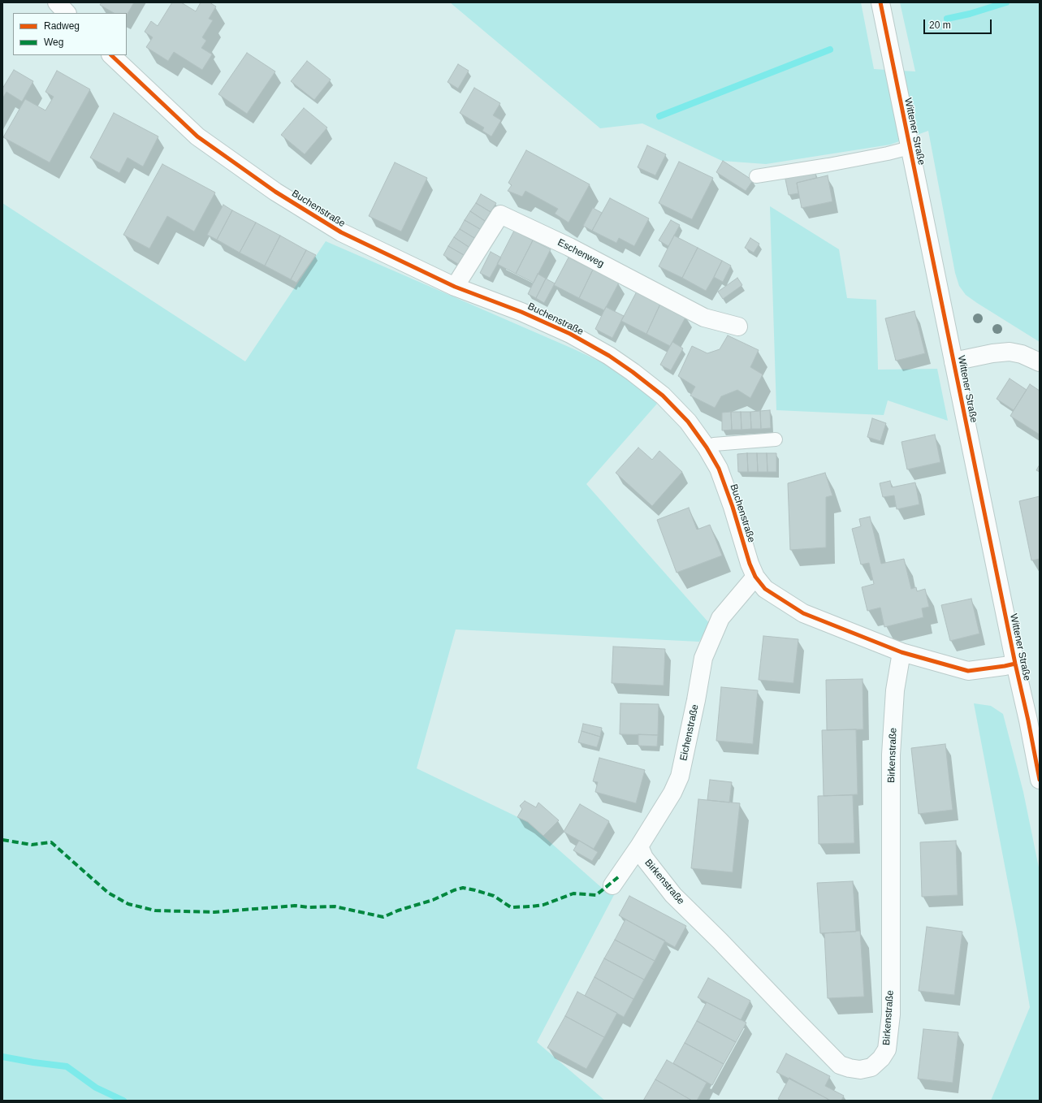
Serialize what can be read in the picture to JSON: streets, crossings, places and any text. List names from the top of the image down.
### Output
{
  "streets": {
    "street": [
      "Wittener Straße",
      "Buchenstraße",
      "Eschenweg",
      "Eichenstraße",
      "Birkenstraße"
    ]
  },
  "crossings": [
    ["Wittener Straße", "Buchenstraße"],
    ["Buchenstraße", "Eschenweg"],
    ["Buchenstraße", "Eichenstraße"],
    ["Buchenstraße", "Birkenstraße"],
    ["Eichenstraße", "Birkenstraße"]
  ],
  "legend": ["Radweg", "Weg"],
  "scale_bar": "20 m"
}
